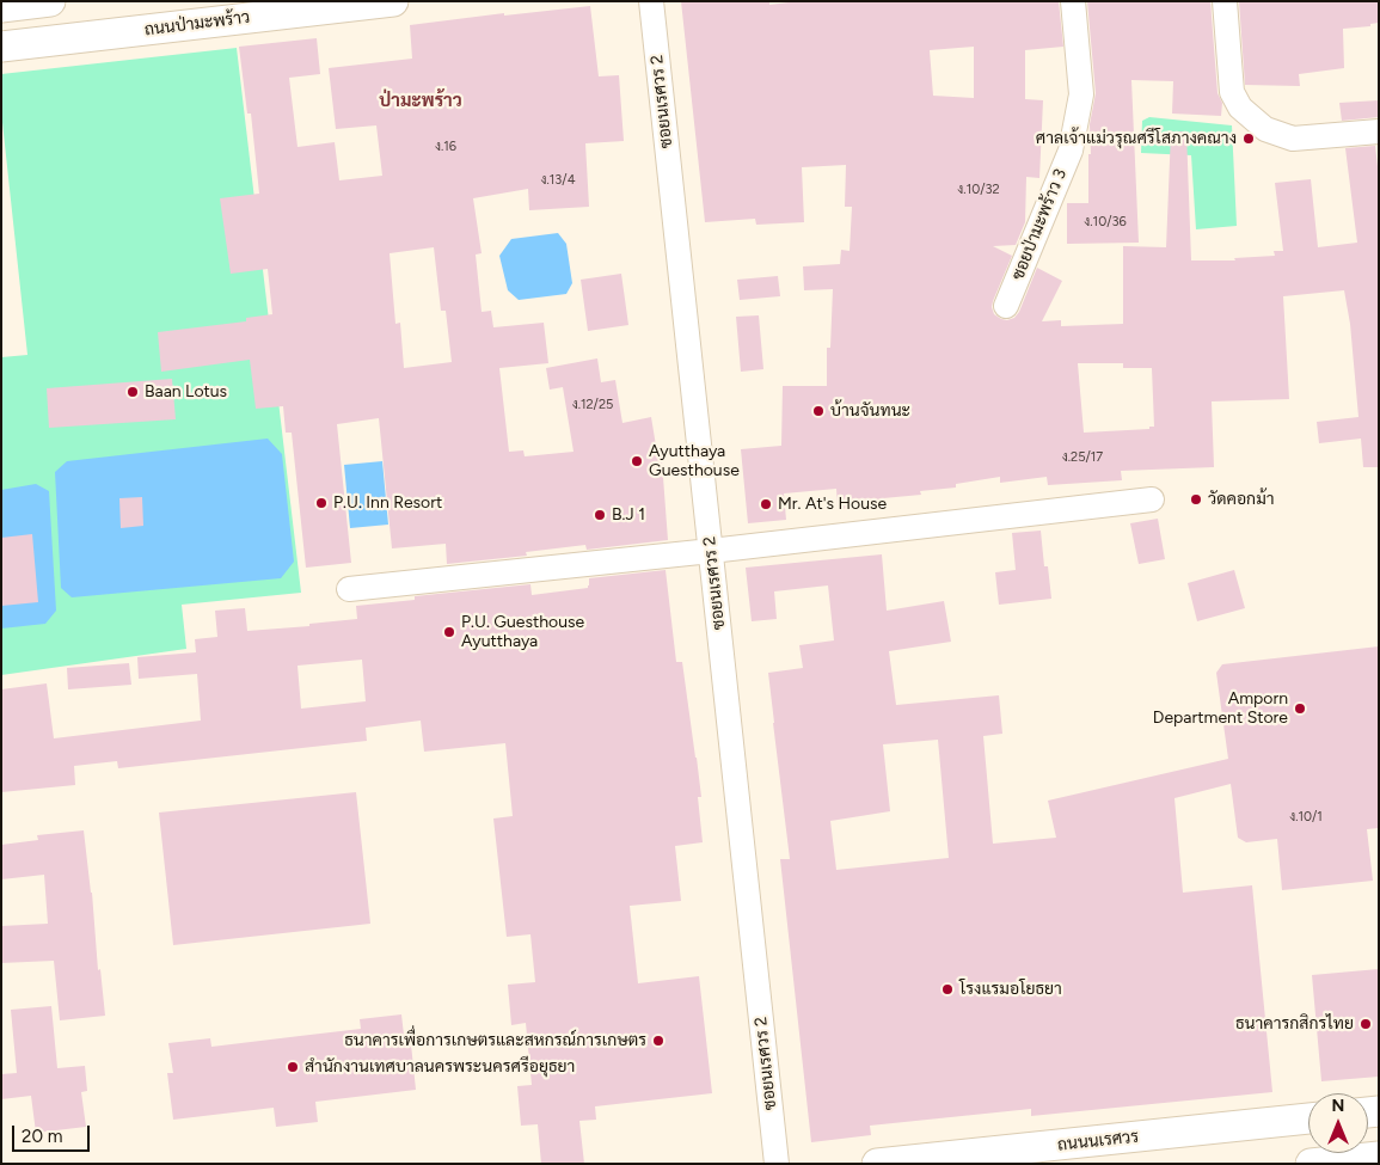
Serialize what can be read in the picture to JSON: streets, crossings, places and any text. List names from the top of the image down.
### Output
{
  "streets": {
    "street": [
      "ถนนป่ามะพร้าว",
      "ซอยนเรศวร 2",
      "ซอยป่ามะพร้าว 3",
      "ถนนนเรศวร"
    ]
  },
  "districts": ["ป่ามะพร้าว"],
  "places": [
    "ศาลเจ้าแม่วรุณศรีโสภางคณาง",
    "Baan Lotus",
    "บ้านจันทนะ",
    "Ayutthaya Guesthouse",
    "วัดคอกม้า",
    "P.U. Inn Resort",
    "Mr. At's House",
    "B.J 1",
    "P.U. Guesthouse Ayutthaya",
    "Amporn Department Store",
    "โรงแรมอโยธยา",
    "ธนาคารกสิกรไทย",
    "ธนาคารเพื่อการเกษตรและสหกรณ์การเกษตร",
    "สำนักงานเทศบาลนครพระนครศรีอยุธยา"
  ],
  "house_numbers": [
    "ง.16",
    "ง.13/4",
    "ง.10/32",
    "ง.10/36",
    "ง.12/25",
    "ง.25/17",
    "ง.10/1"
  ],
  "scale_bar": "20 m",
  "north": "top"
}
